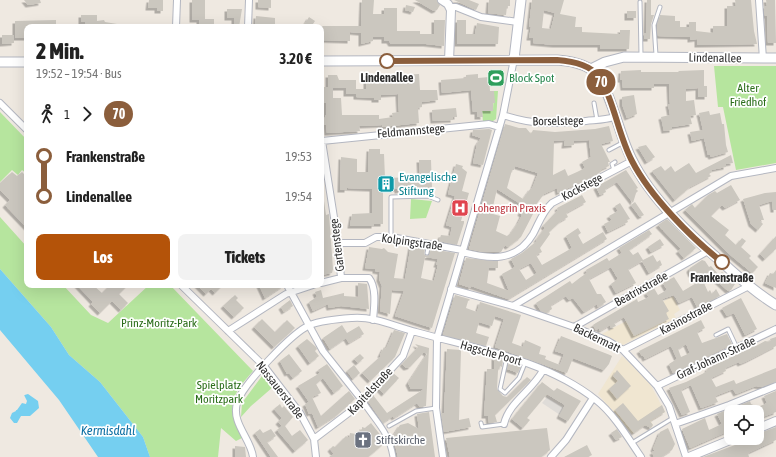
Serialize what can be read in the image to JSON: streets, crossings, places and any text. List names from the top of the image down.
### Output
{
  "streets": {
    "main road": ["Lindenallee"],
    "street": [
      "Borselstege",
      "Feldmannstege",
      "Kockstege",
      "Kolpingstraße",
      "Gartenstege",
      "Beatrixstraße",
      "Kasinostraße",
      "Backermatt",
      "Hagsche Poort",
      "Graf-Johann-Straße",
      "Nassauerstraße",
      "Kapitelstraße"
    ]
  },
  "crossings": [
    ["Kockstege", "Kolpingstraße"],
    ["Kolpingstraße", "Gartenstege"],
    ["Beatrixstraße", "Backermatt"],
    ["Kasinostraße", "Backermatt"],
    ["Backermatt", "Graf-Johann-Straße"],
    ["Hagsche Poort", "Kapitelstraße"],
    ["Nassauerstraße", "Kapitelstraße"]
  ],
  "water": ["Kermisdahl"],
  "parks": ["Alter Friedhof", "Prinz-Moritz-Park", "Spielplatz Moritzpark"],
  "places": {
    "other": ["Lindenallee", "Frankenstraße"],
    "sports": ["Block Spot"],
    "building": ["Evangelische Stiftung"],
    "hospital": ["Lohengrin Praxis"],
    "church": ["Stiftskirche"]
  },
  "lines": ["bus line 70"],
  "page": {
    "on_map": "70",
    "heading": ["2 Min.", "19:52 – 19:54 · Bus", "3.20 €"],
    "legs": ["1", "70"],
    "list": [
      {
        "name": "Frankenstraße",
        "value": "19:53"
      },
      {
        "name": "Lindenallee",
        "value": "19:54"
      }
    ],
    "buttons": ["Los", "Tickets"]
  }
}
